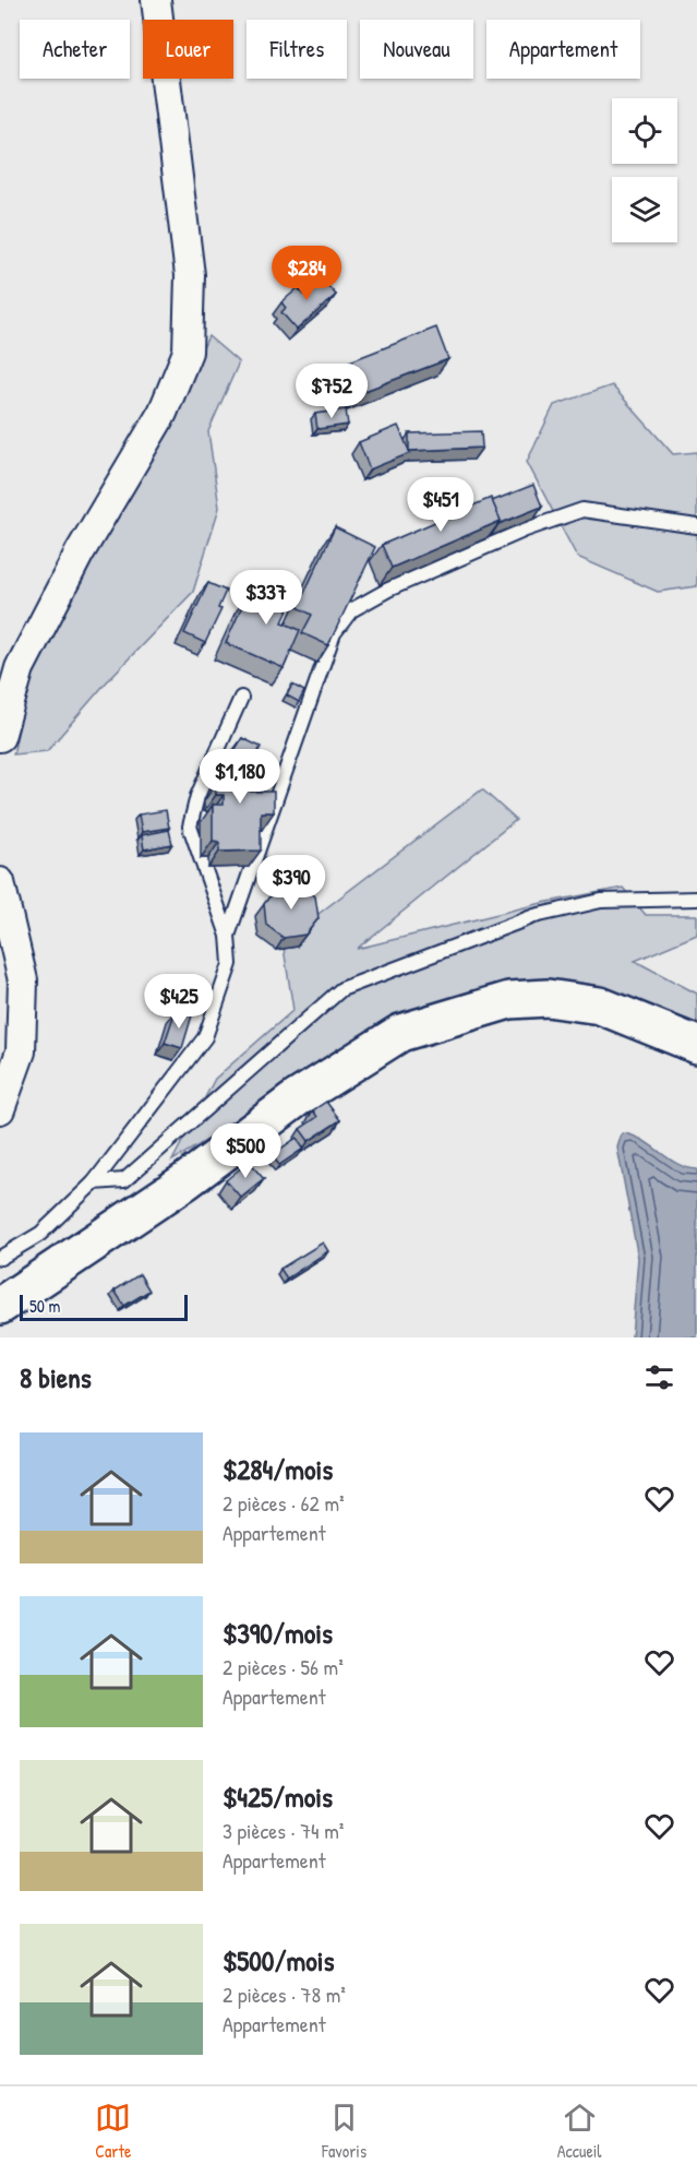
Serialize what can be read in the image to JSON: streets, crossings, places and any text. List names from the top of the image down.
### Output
{
  "scale_bar": "50 m",
  "page": {
    "chip": [
      "Acheter",
      "Louer",
      "Filtres",
      "Nouveau",
      "Appartement"
    ],
    "price": [
      "$284",
      "$752",
      "$451",
      "$337",
      "$1,180",
      "$390",
      "$425",
      "$500"
    ],
    "scale": "50 m",
    "heading": "8 biens",
    "list": [
      {
        "name": "$284/mois",
        "note": "2 pièces · 62 m² · Appartement"
      },
      {
        "name": "$390/mois",
        "note": "2 pièces · 56 m² · Appartement"
      },
      {
        "name": "$425/mois",
        "note": "3 pièces · 74 m² · Appartement"
      },
      {
        "name": "$500/mois",
        "note": "2 pièces · 78 m² · Appartement"
      }
    ],
    "tabs": ["Carte", "Favoris", "Accueil"]
  }
}
